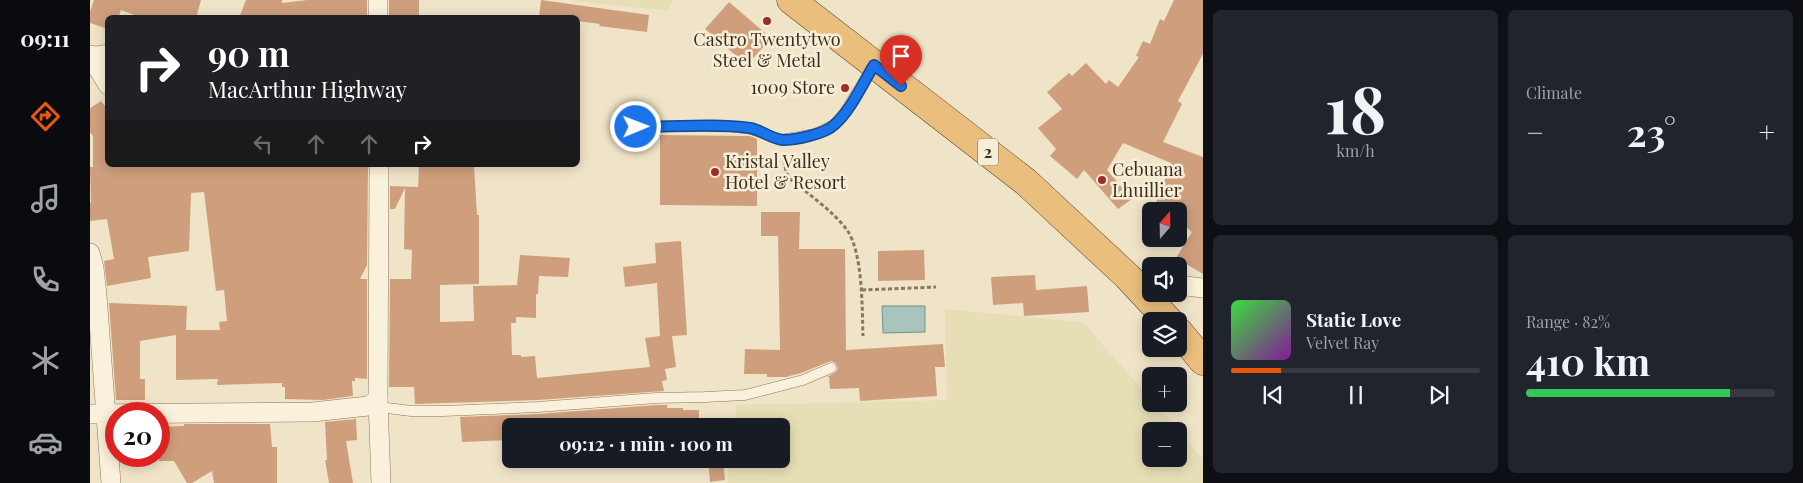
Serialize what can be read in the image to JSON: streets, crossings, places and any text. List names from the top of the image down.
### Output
{
  "streets": {
    "highway": ["2"]
  },
  "places": [
    "Castro Twentytwo Steel & Metal",
    "1009 Store",
    "Kristal Valley Hotel & Resort",
    "Cebuana Lhuillier"
  ],
  "north": "top",
  "page": {
    "tabs": "09:11",
    "tile": [
      ["18", "km/h"],
      "Climate",
      ["Range · 82%", "410 km"]
    ],
    "turn": ["90 m", "MacArthur Highway"],
    "heat": ["−", "23°", "+"],
    "map_buttons": ["+", "−"],
    "song": ["Static Love", "Velvet Ray"],
    "limit": "20",
    "trip": "09:12 · 1 min · 100 m"
  }
}
